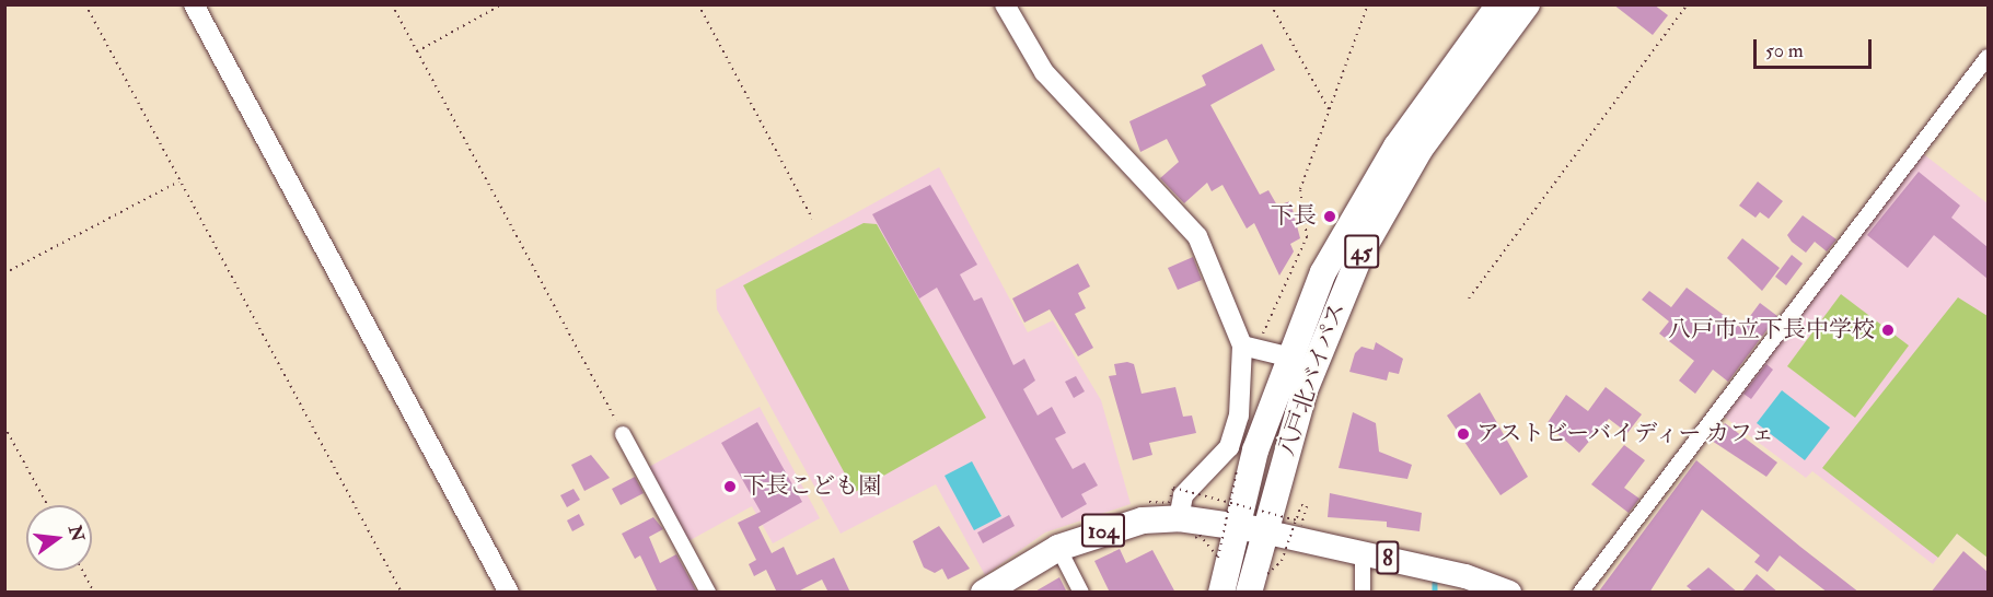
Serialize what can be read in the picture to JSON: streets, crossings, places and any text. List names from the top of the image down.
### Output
{
  "streets": {
    "highway": ["45", "八戸北バイパス", "104"],
    "main road": ["8"]
  },
  "crossings": [
    ["45", "八戸北バイパス"],
    ["45", "104"],
    ["45", "8"],
    ["八戸北バイパス", "104"],
    ["八戸北バイパス", "8"],
    ["104", "8"]
  ],
  "places": [
    "下長",
    "八戸市立下長中学校",
    "アストビーバイディー カフェ",
    "下長こども園"
  ],
  "scale_bar": "50 m",
  "north": "right"
}
